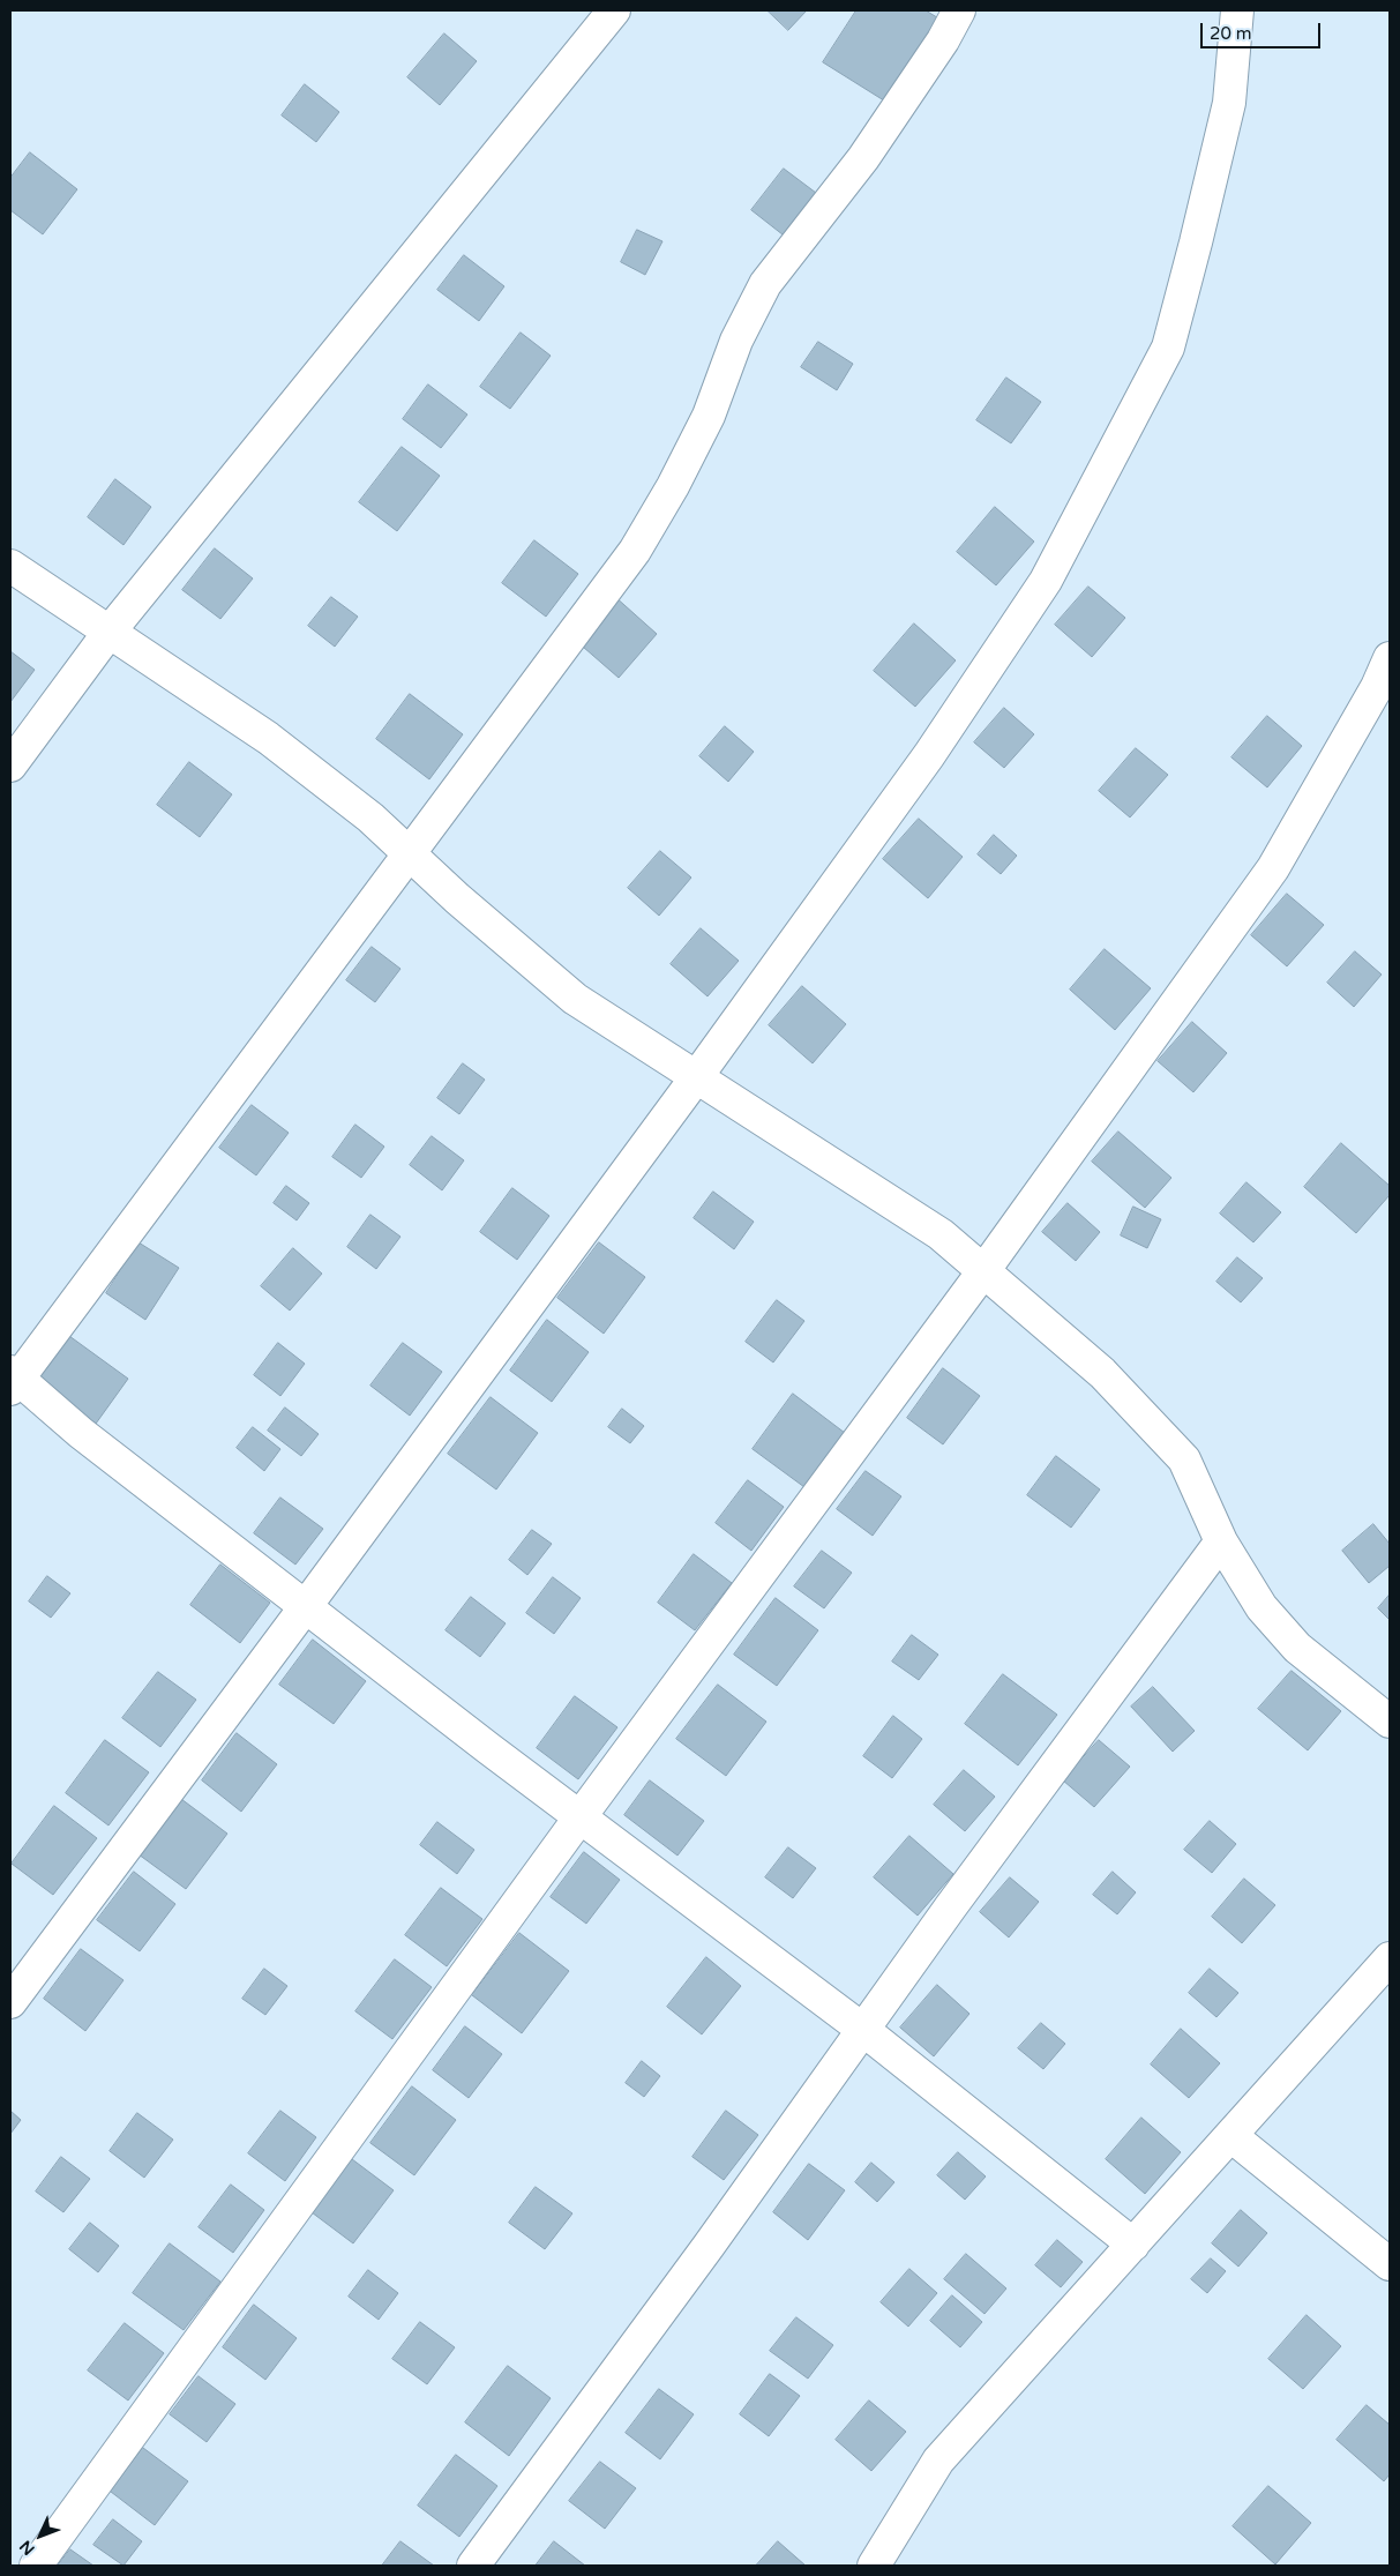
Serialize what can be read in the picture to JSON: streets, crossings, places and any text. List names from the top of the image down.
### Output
{
  "scale_bar": "20 m",
  "north": "bottom left"
}
